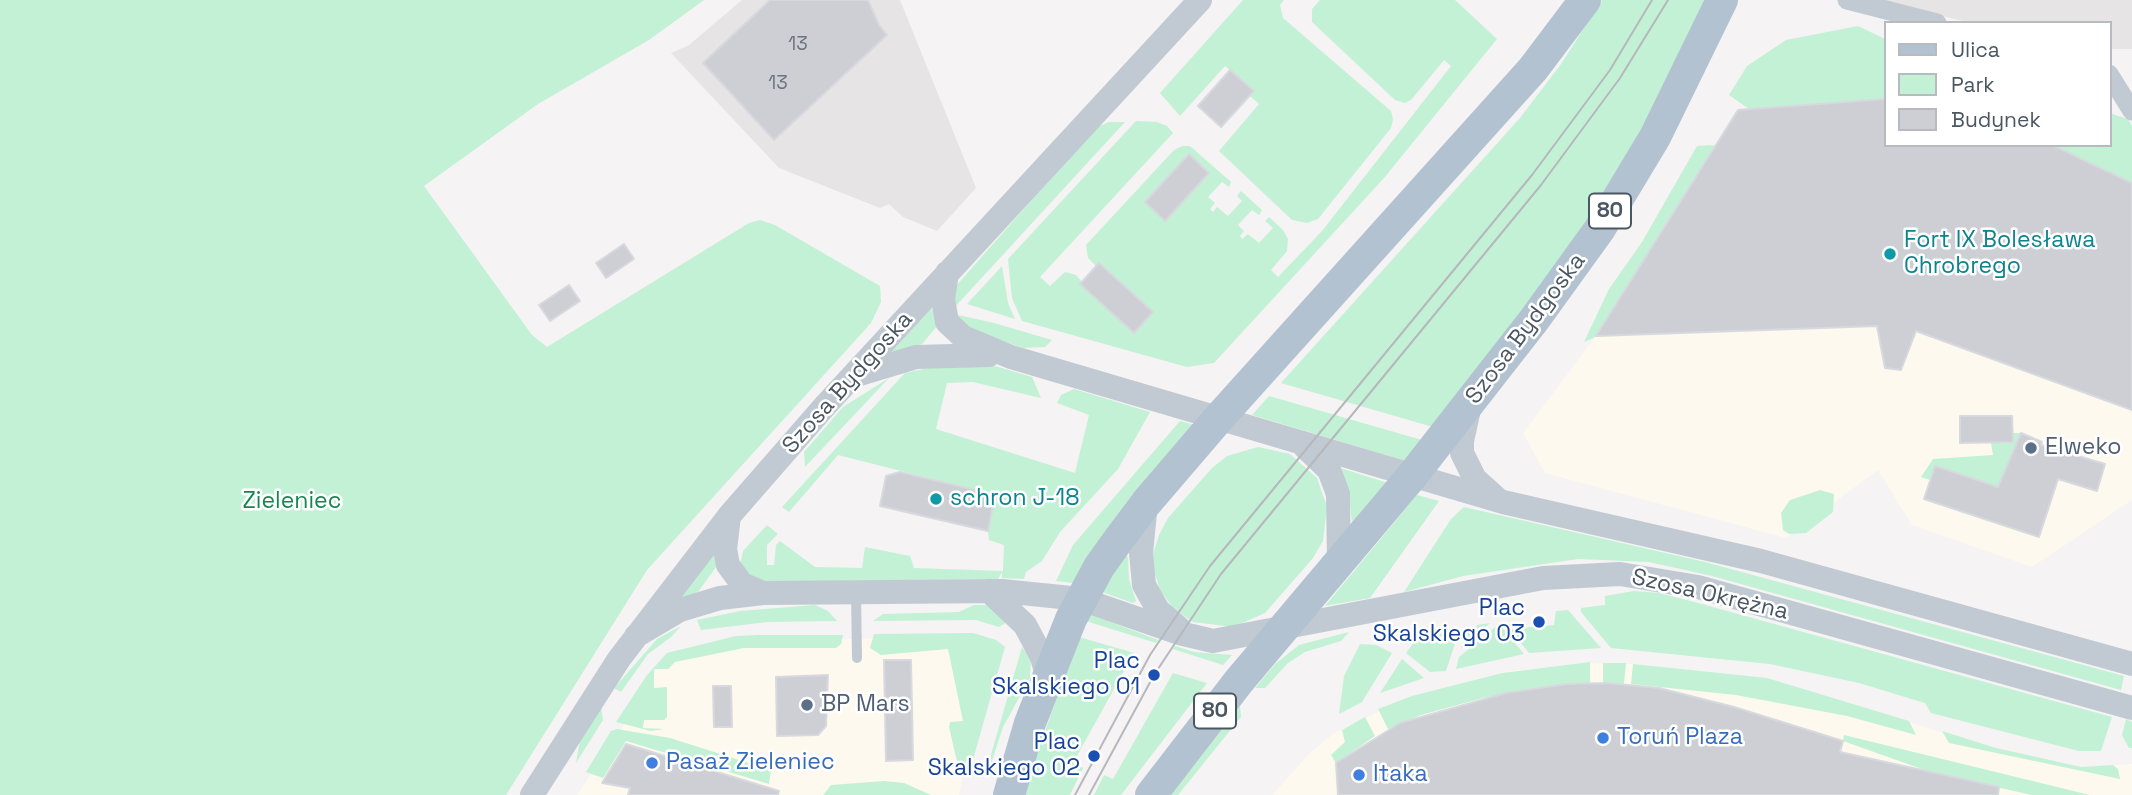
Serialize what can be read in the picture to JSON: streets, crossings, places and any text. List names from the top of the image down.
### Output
{
  "streets": {
    "main road": ["80", "Szosa Bydgoska"],
    "street": ["Szosa Okrężna"]
  },
  "crossings": [
    ["80", "Szosa Bydgoska"],
    ["80", "Szosa Okrężna"],
    ["Szosa Bydgoska", "Szosa Okrężna"]
  ],
  "parks": ["Zieleniec"],
  "places": [
    "Fort IX Bolesława Chrobrego",
    "Elweko",
    "schron J-18",
    "Plac Skalskiego 03",
    "Plac Skalskiego 01",
    "BP Mars",
    "Toruń Plaza",
    "Plac Skalskiego 02",
    "Pasaż Zieleniec",
    "Itaka"
  ],
  "house_numbers": ["13", "13"],
  "legend": ["Ulica", "Park", "Budynek"]
}
